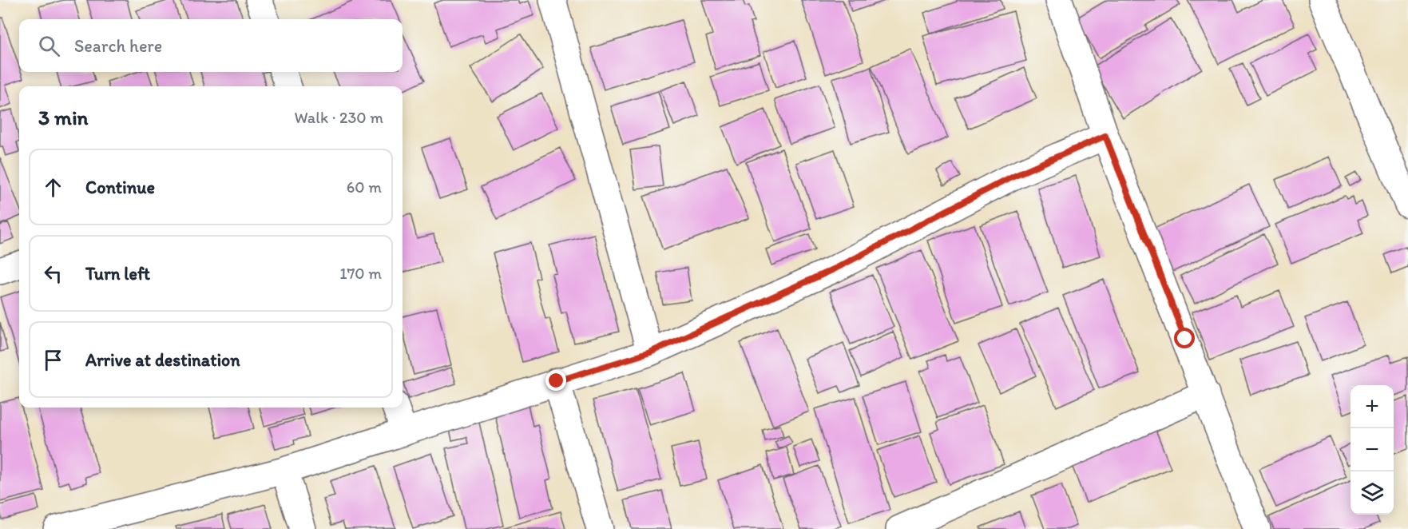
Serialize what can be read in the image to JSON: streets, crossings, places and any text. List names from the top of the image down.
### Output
{
  "page": {
    "search": "Search here",
    "heading": ["3 min", "Walk · 230 m"],
    "list": [
      ["Continue", "60 m"],
      ["Turn left", "170 m"],
      "Arrive at destination"
    ],
    "map_buttons": ["+", "−"]
  }
}
